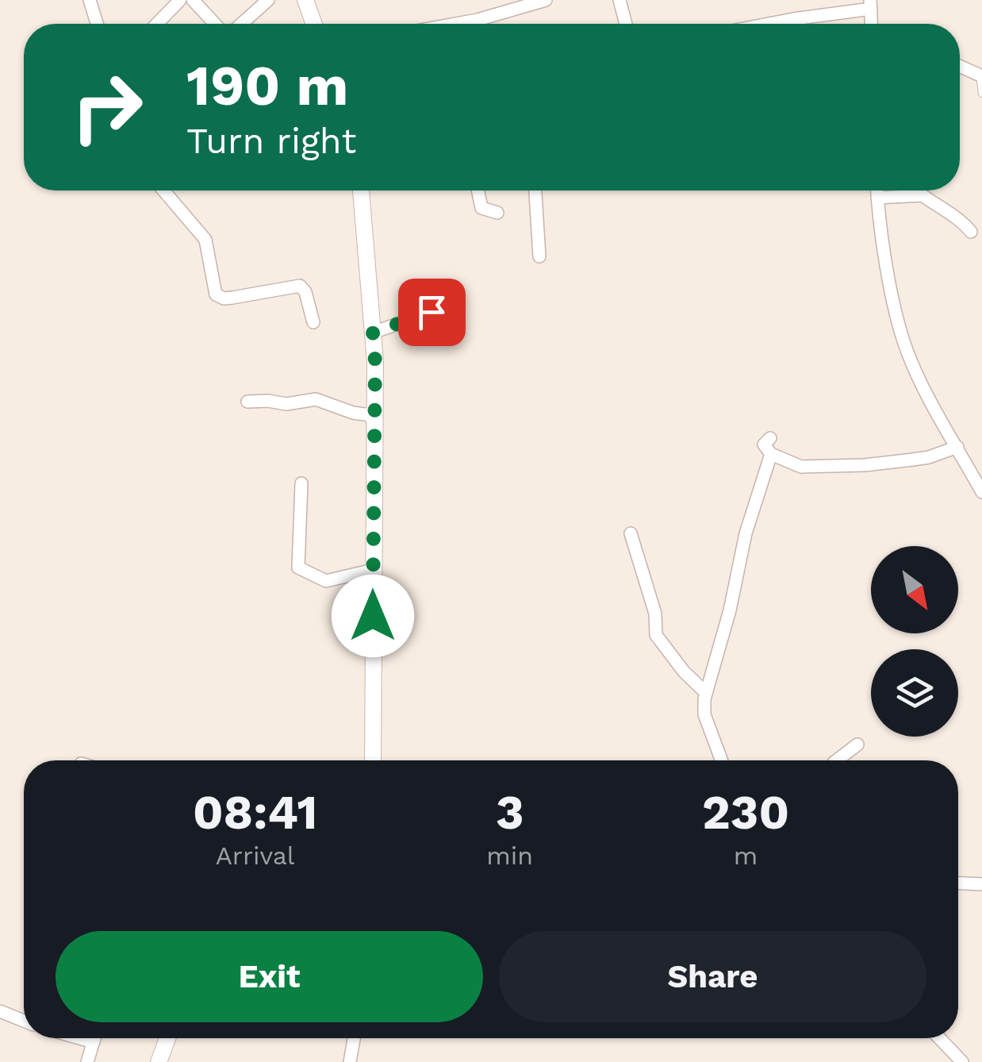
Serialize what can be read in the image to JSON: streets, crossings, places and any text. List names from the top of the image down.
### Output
{
  "north": "bottom right",
  "page": {
    "turn": ["190 m", "Turn right"],
    "eta": [
      "08:41",
      "Arrival",
      "3",
      "min",
      "230",
      "m"
    ],
    "buttons": ["Exit", "Share"]
  }
}
